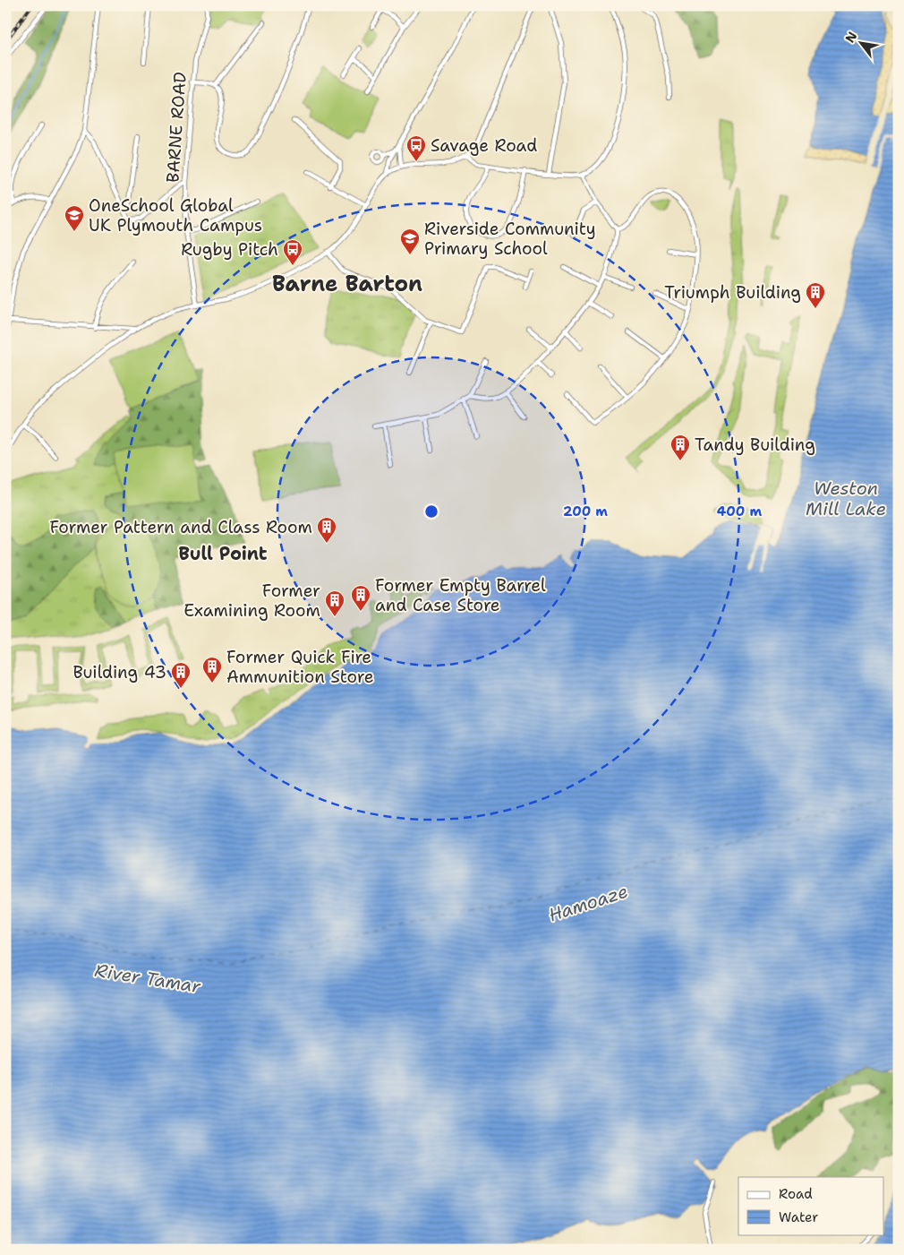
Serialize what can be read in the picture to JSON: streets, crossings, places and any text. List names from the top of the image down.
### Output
{
  "streets": {
    "street": ["BARNE ROAD"]
  },
  "districts": ["Barne Barton", "Bull Point"],
  "water": ["Weston Mill Lake", "Hamoaze", "River Tamar"],
  "places": {
    "bus stop": ["Savage Road", "Rugby Pitch"],
    "school or university": ["OneSchool Global UK Plymouth Campus", "Riverside Community Primary School"],
    "building": [
      "Triumph Building",
      "Tandy Building",
      "Former Pattern and Class Room",
      "Former Empty Barrel and Case Store",
      "Former Examining Room",
      "Former Quick Fire Ammunition Store",
      "Building 43"
    ]
  },
  "legend": ["Road", "Water"],
  "north": "top left",
  "rings": ["200 m", "400 m"]
}
